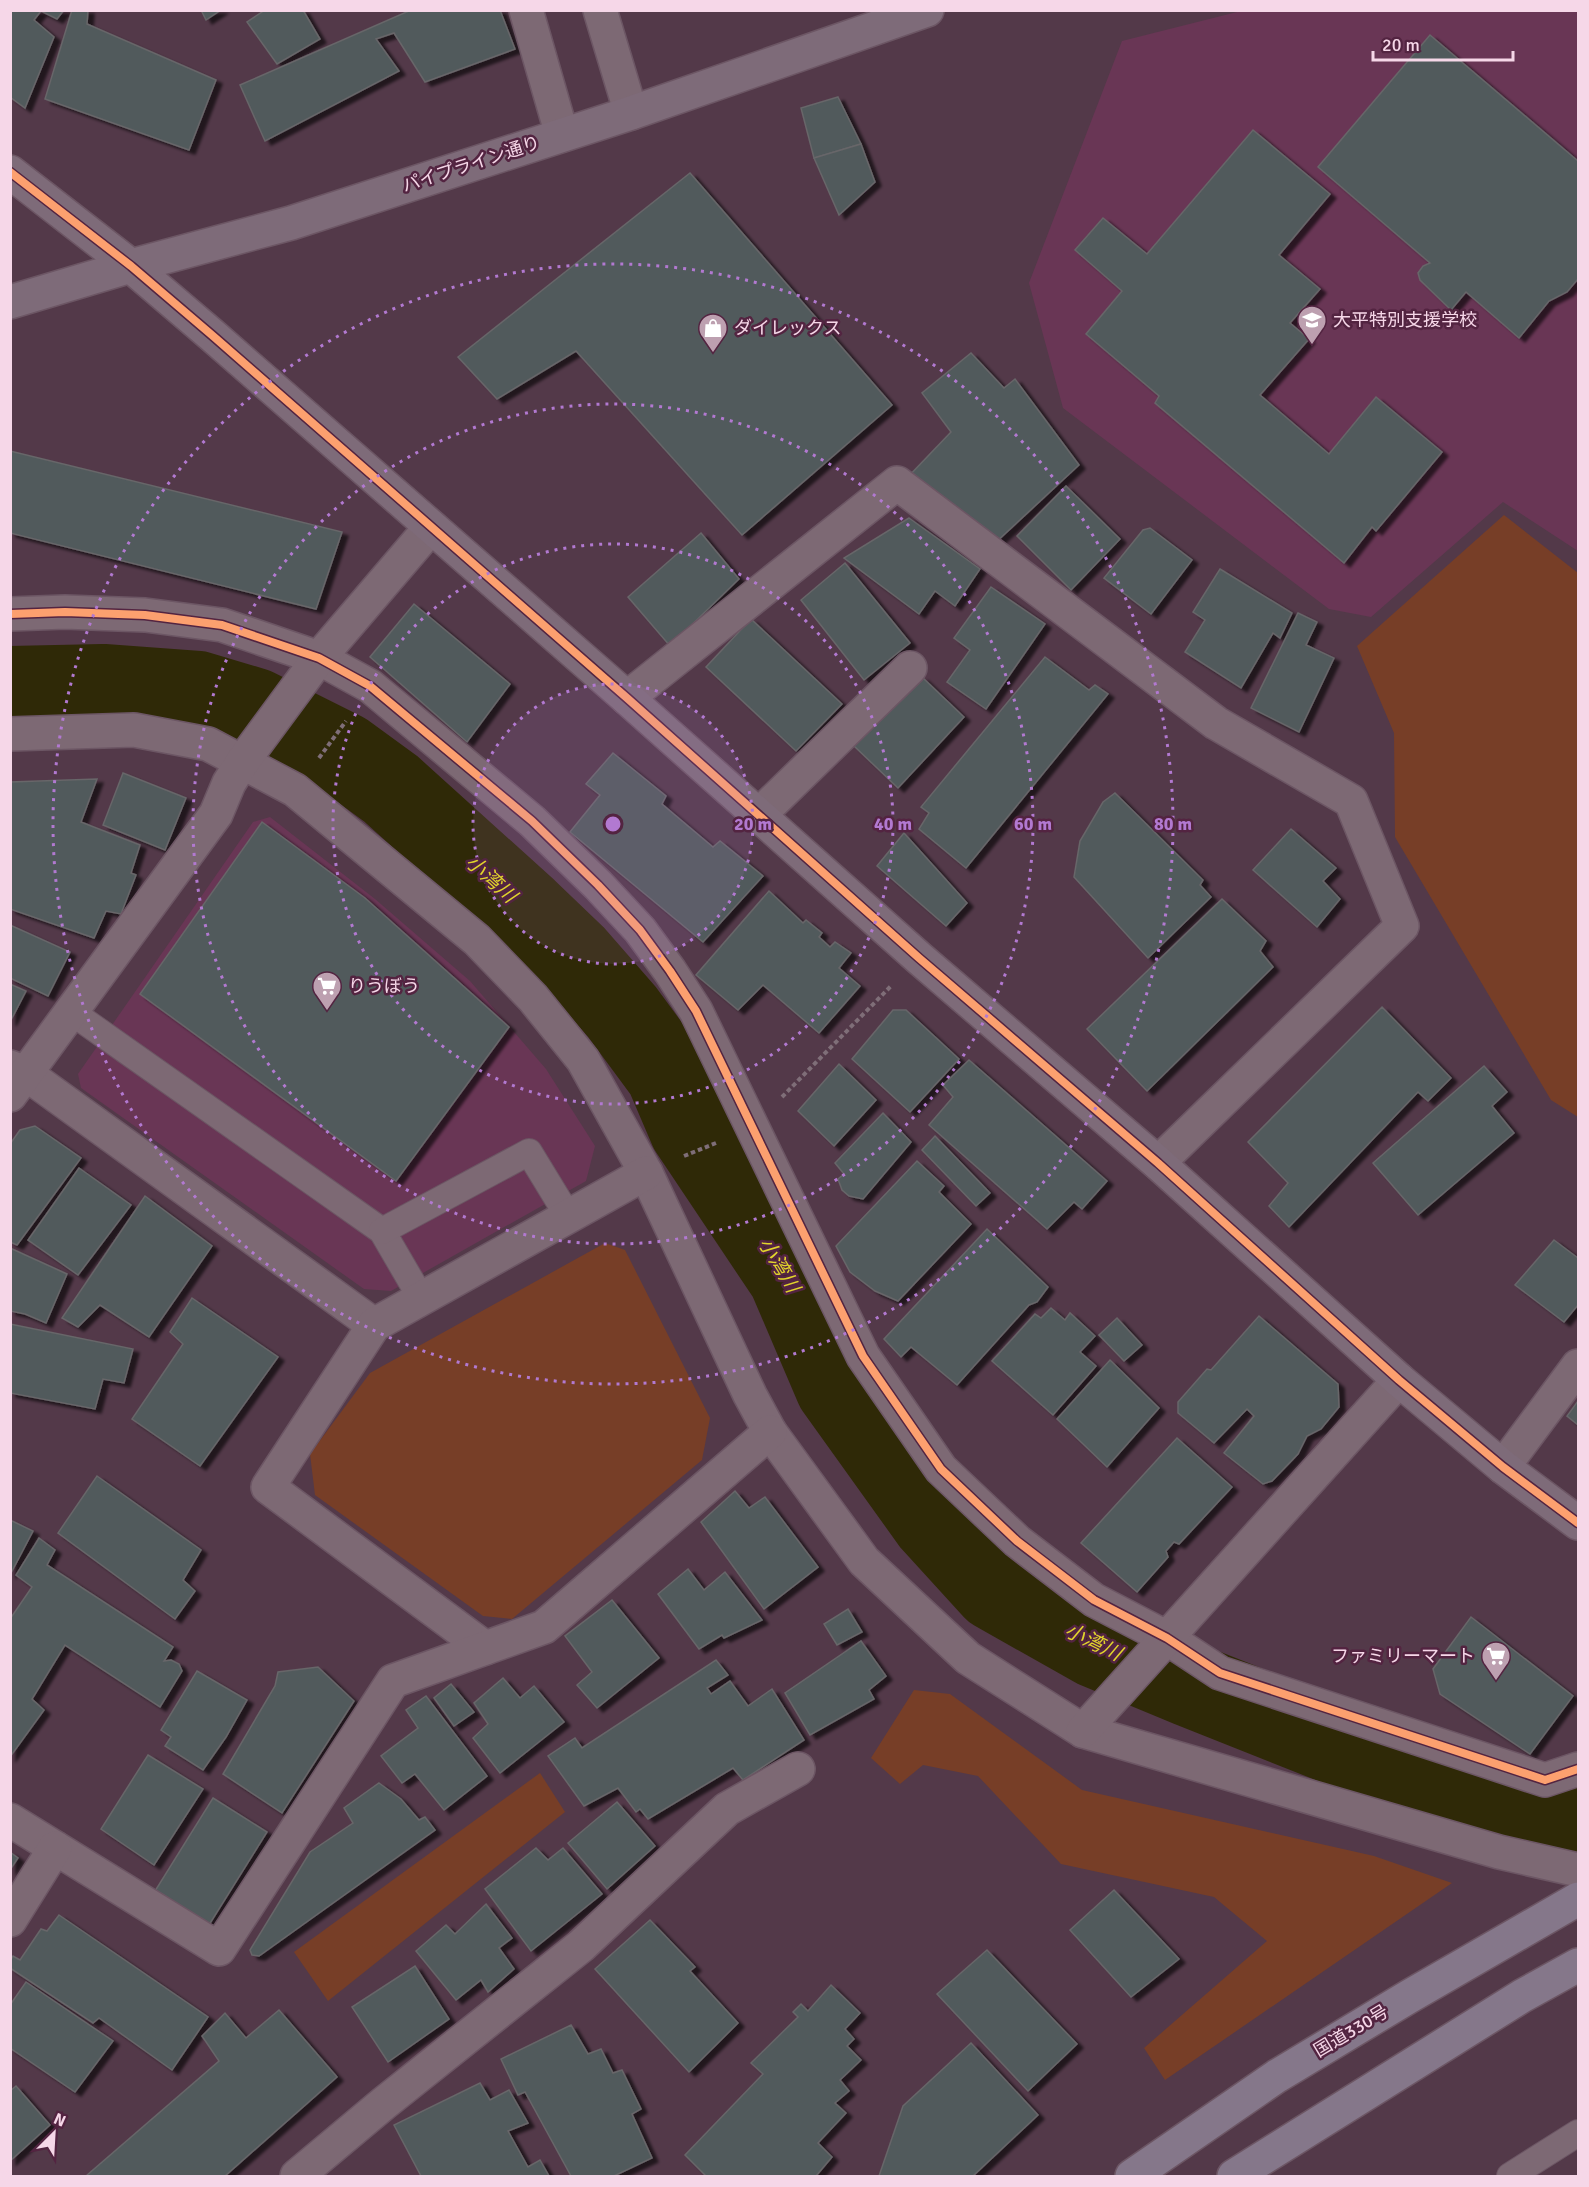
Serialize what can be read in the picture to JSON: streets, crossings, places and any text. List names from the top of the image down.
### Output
{
  "streets": {
    "highway": ["国道330号"],
    "street": ["パイプライン通り"]
  },
  "water": ["小湾川"],
  "places": {
    "school or university": ["大平特別支援学校"],
    "shop": ["ダイレックス"],
    "supermarket": ["りうぼう", "ファミリーマート"]
  },
  "scale_bar": "20 m",
  "north": "top right",
  "rings": [
    "20 m",
    "40 m",
    "60 m",
    "80 m"
  ]
}
